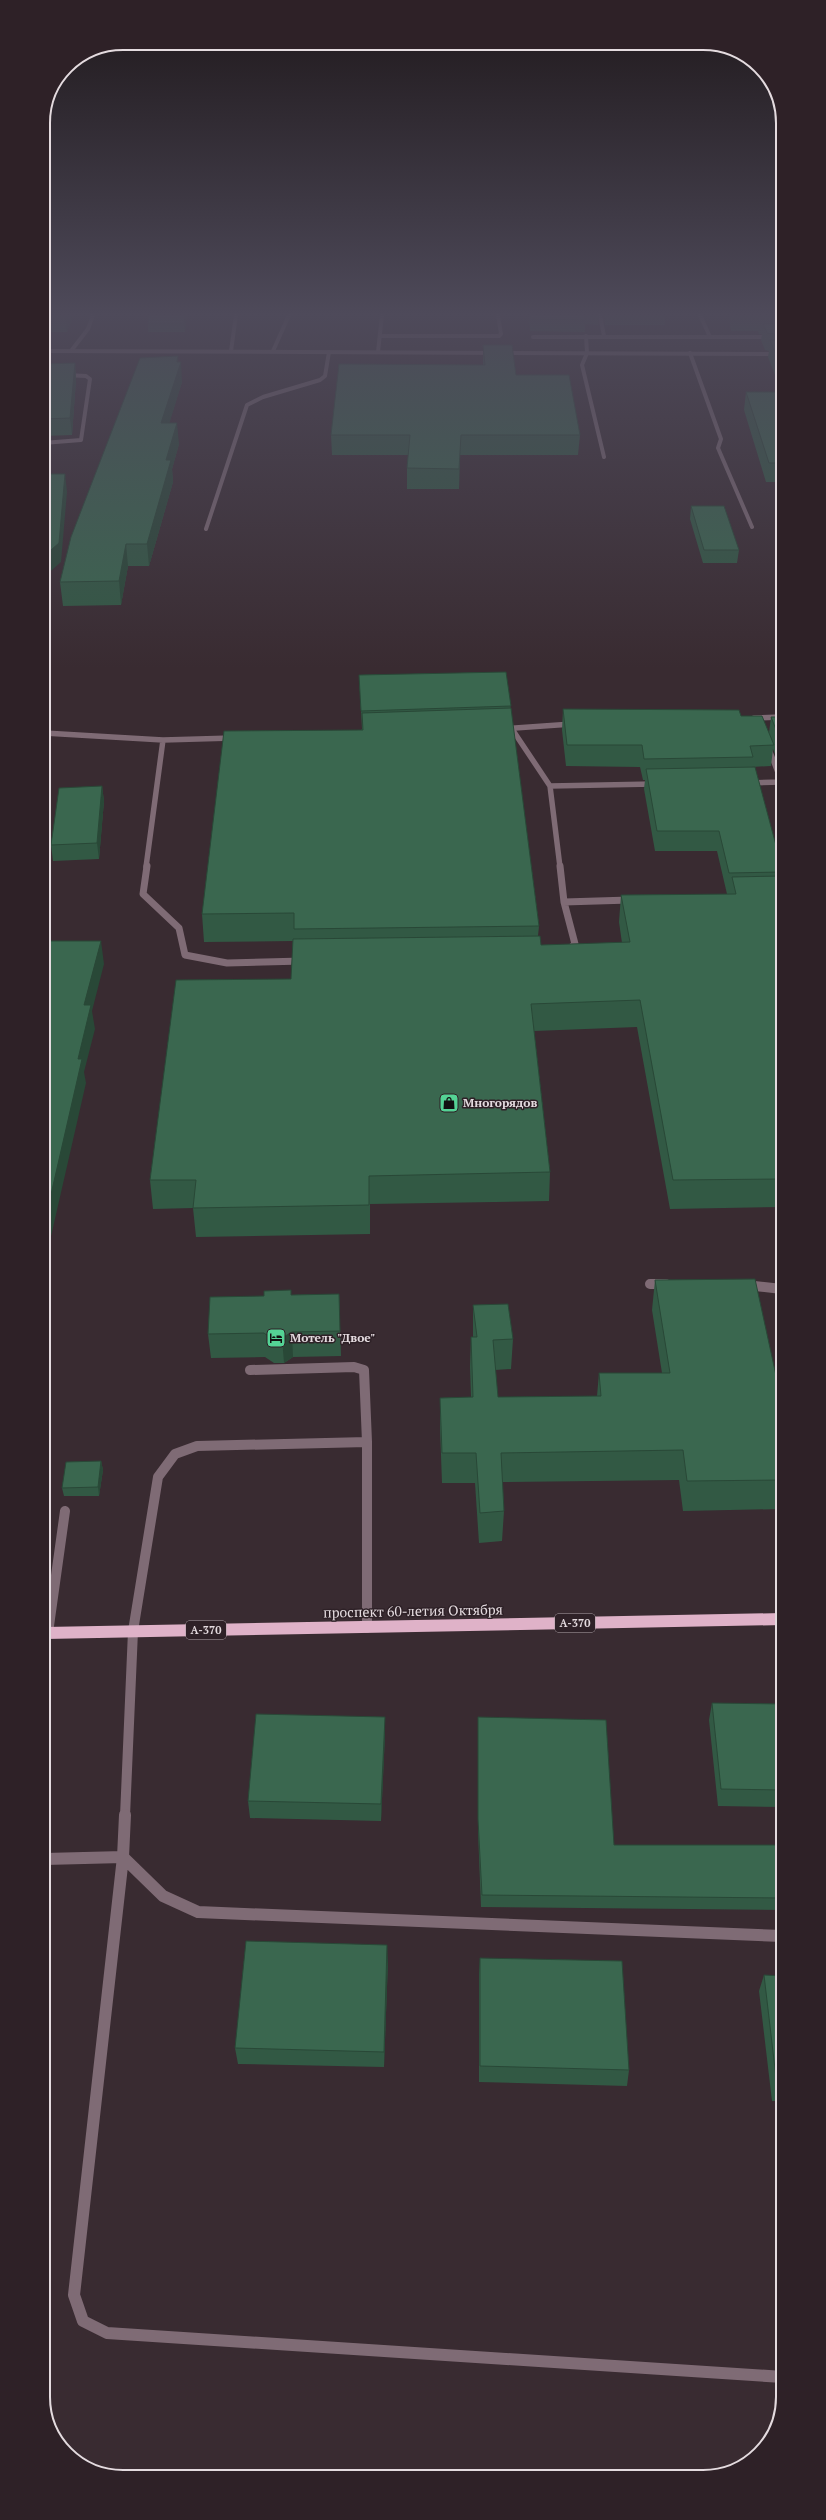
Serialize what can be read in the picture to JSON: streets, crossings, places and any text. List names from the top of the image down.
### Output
{
  "streets": {
    "highway": ["проспект 60-летия Октября", "А-370"]
  },
  "places": {
    "shop": ["Многорядов"],
    "hotel": ["Мотель \"Двое\""]
  }
}
